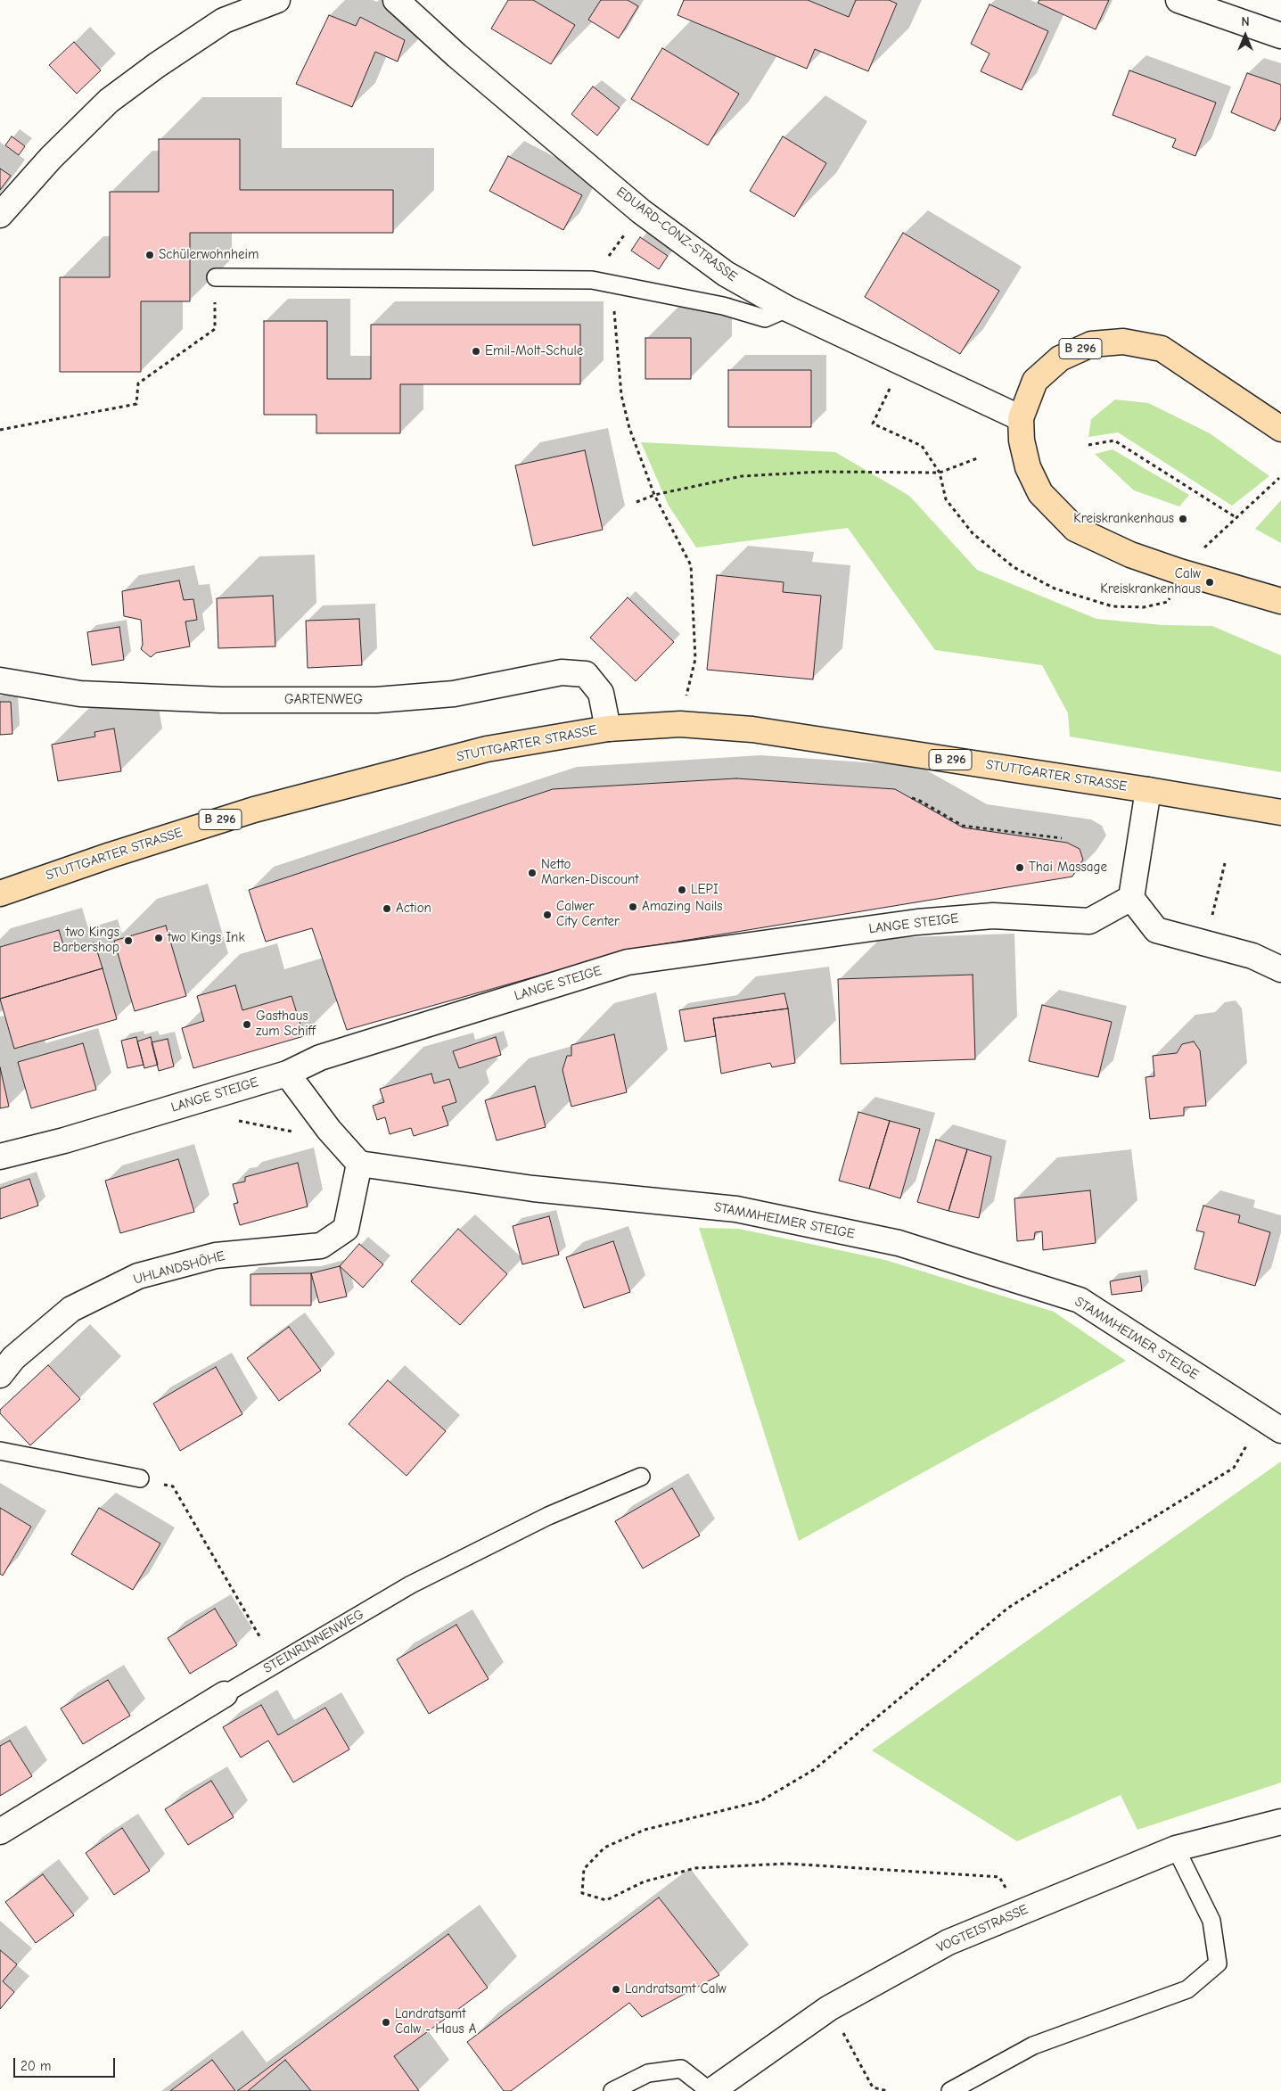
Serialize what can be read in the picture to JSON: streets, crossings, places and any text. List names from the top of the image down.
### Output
{
  "streets": {
    "main road": ["B 296", "STUTTGARTER STRASSE"],
    "street": [
      "EDUARD-CONZ-STRASSE",
      "GARTENWEG",
      "LANGE STEIGE",
      "STAMMHEIMER STEIGE",
      "UHLANDSHÖHE",
      "STEINRINNENWEG",
      "VOGTEISTRASSE"
    ]
  },
  "crossings": [
    ["EDUARD-CONZ-STRASSE", "B 296"],
    ["GARTENWEG", "STUTTGARTER STRASSE"],
    ["STAMMHEIMER STEIGE", "UHLANDSHÖHE"]
  ],
  "places": [
    "Schülerwohnheim",
    "Emil-Molt-Schule",
    "Kreiskrankenhaus",
    "Calw Kreiskrankenhaus",
    "Thai Massage",
    "Netto Marken-Discount",
    "LEPI",
    "Amazing Nails",
    "Action",
    "Calwer City Center",
    "two Kings Ink",
    "two Kings Barbershop",
    "Gasthaus zum Schiff",
    "Landratsamt Calw",
    "Landratsamt Calw - Haus A"
  ],
  "scale_bar": "20 m",
  "north": "top"
}
